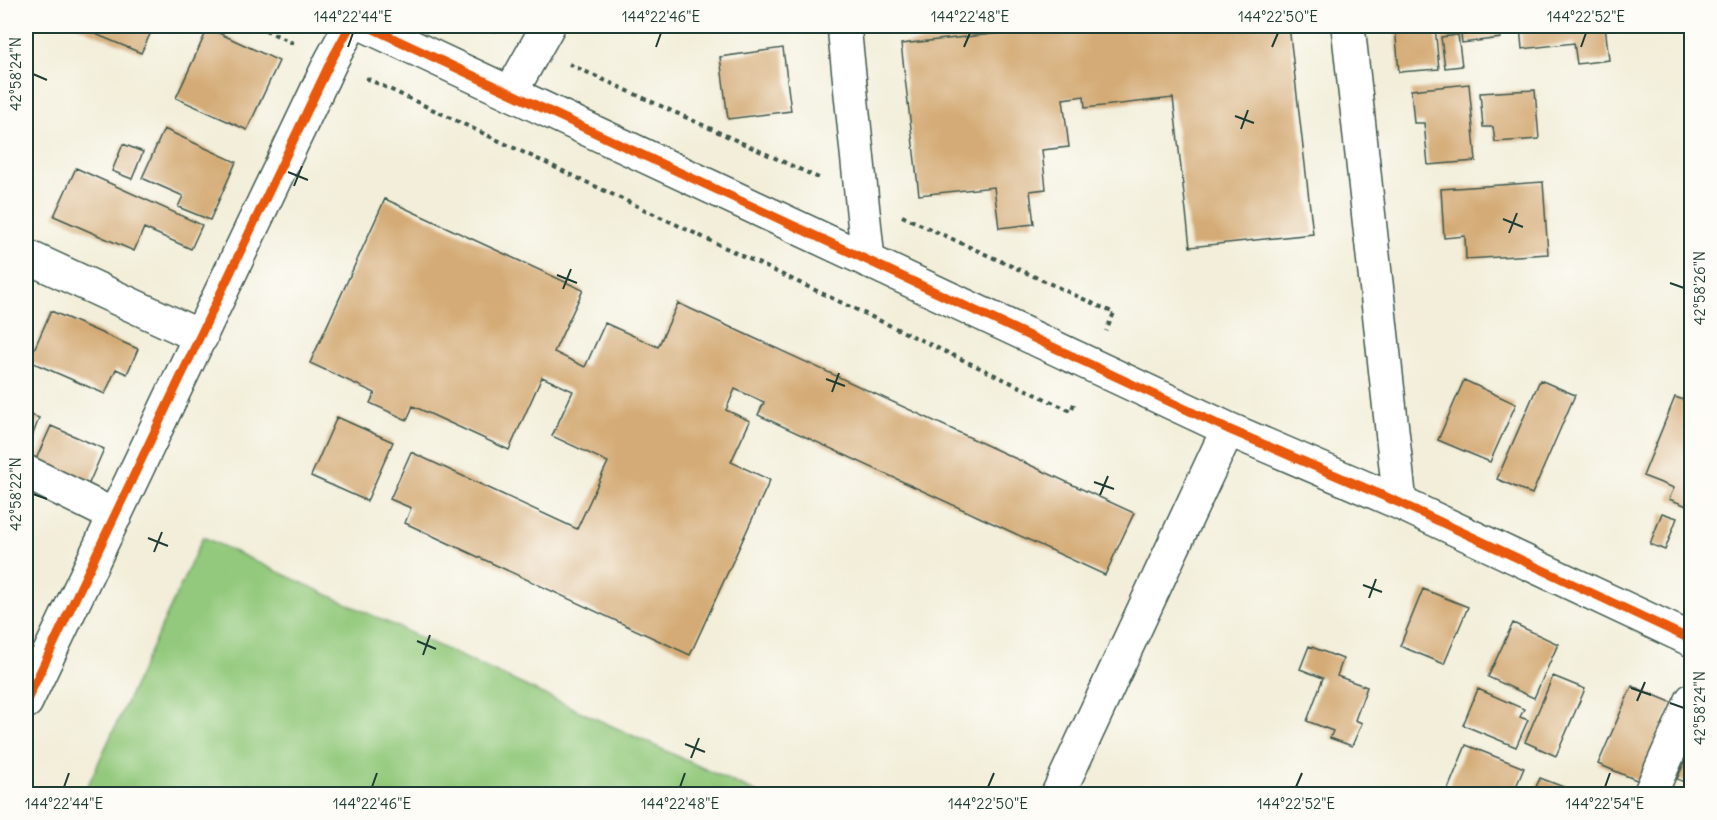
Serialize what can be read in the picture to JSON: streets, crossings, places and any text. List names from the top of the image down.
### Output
{
  "coordinates": [
    "144°22'44\"E",
    "144°22'46\"E",
    "144°22'48\"E",
    "144°22'50\"E",
    "144°22'52\"E",
    "42°58'24\"N",
    "42°58'26\"N",
    "42°58'22\"N",
    "144°22'54\"E"
  ]
}
